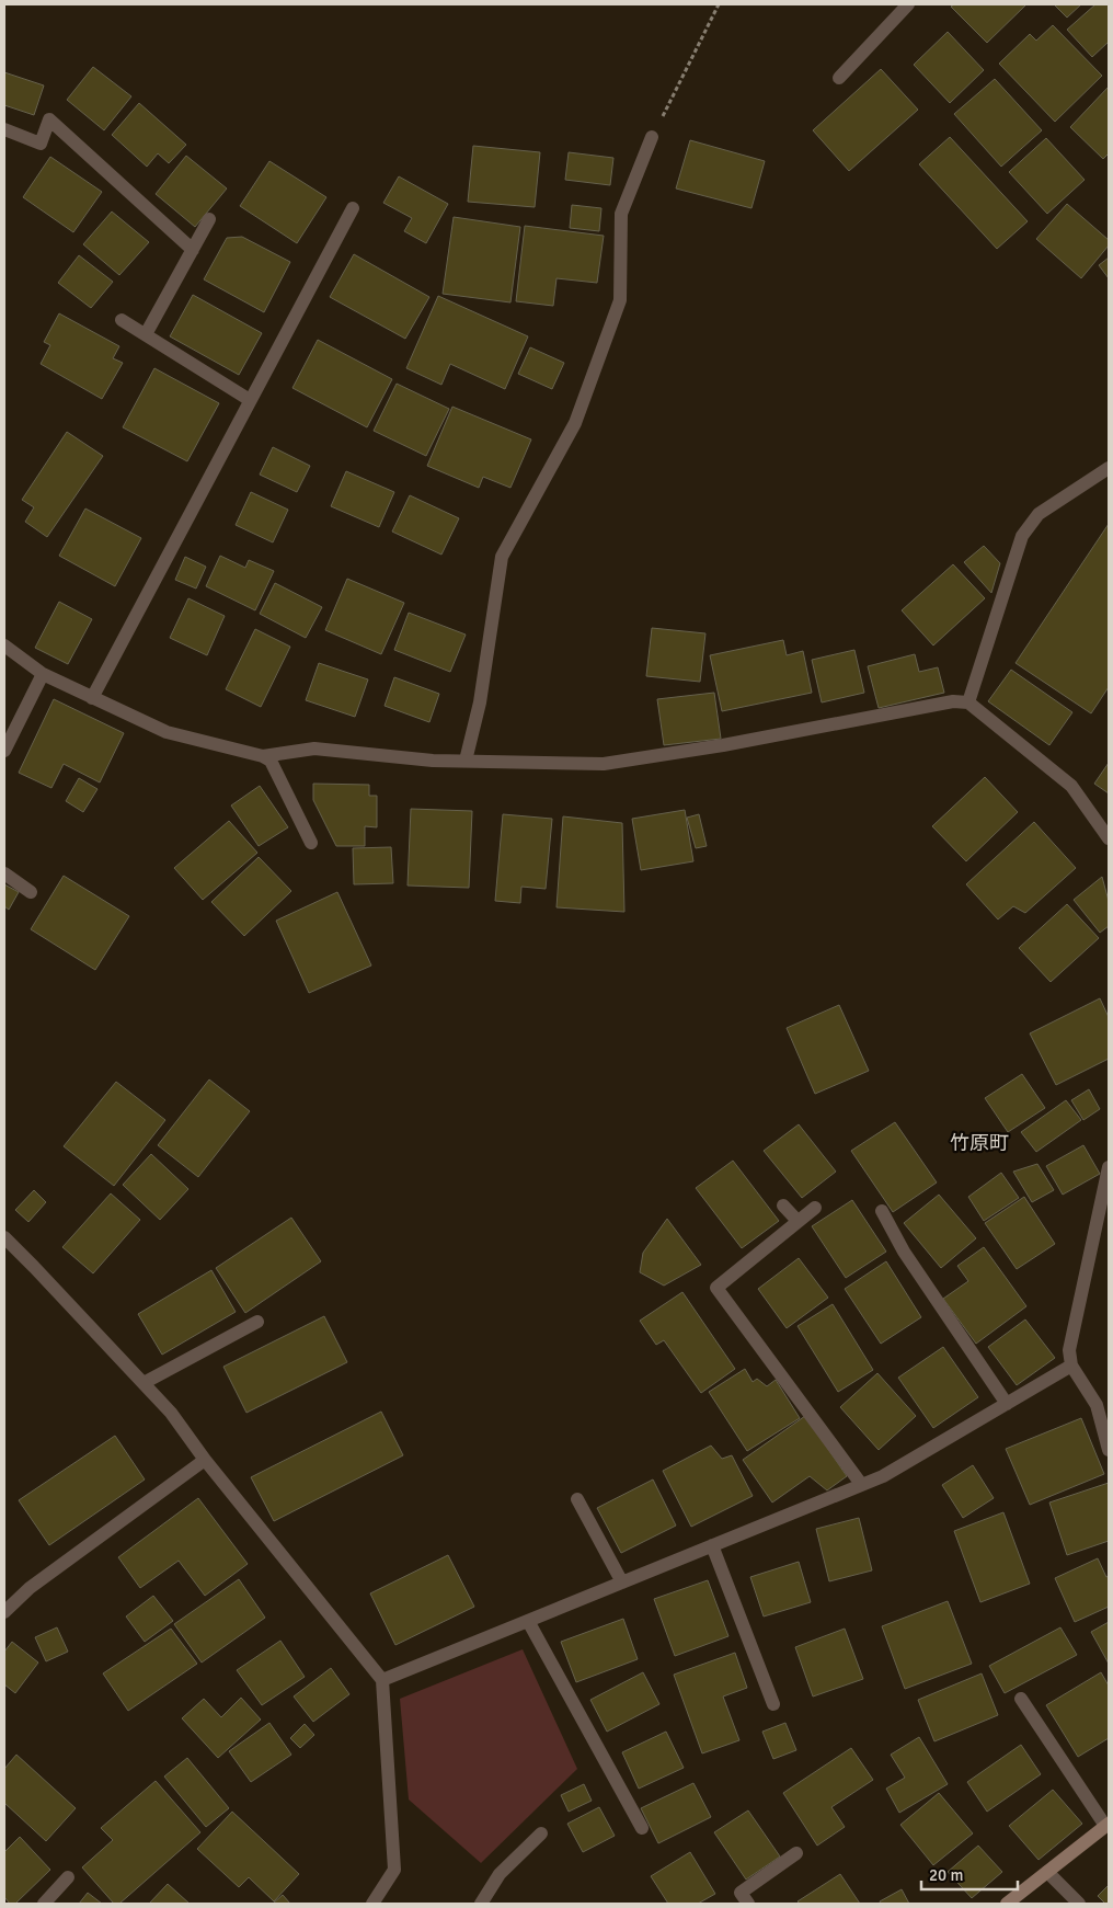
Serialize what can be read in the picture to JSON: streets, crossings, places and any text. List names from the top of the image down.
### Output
{
  "districts": ["竹原町"],
  "scale_bar": "20 m"
}
